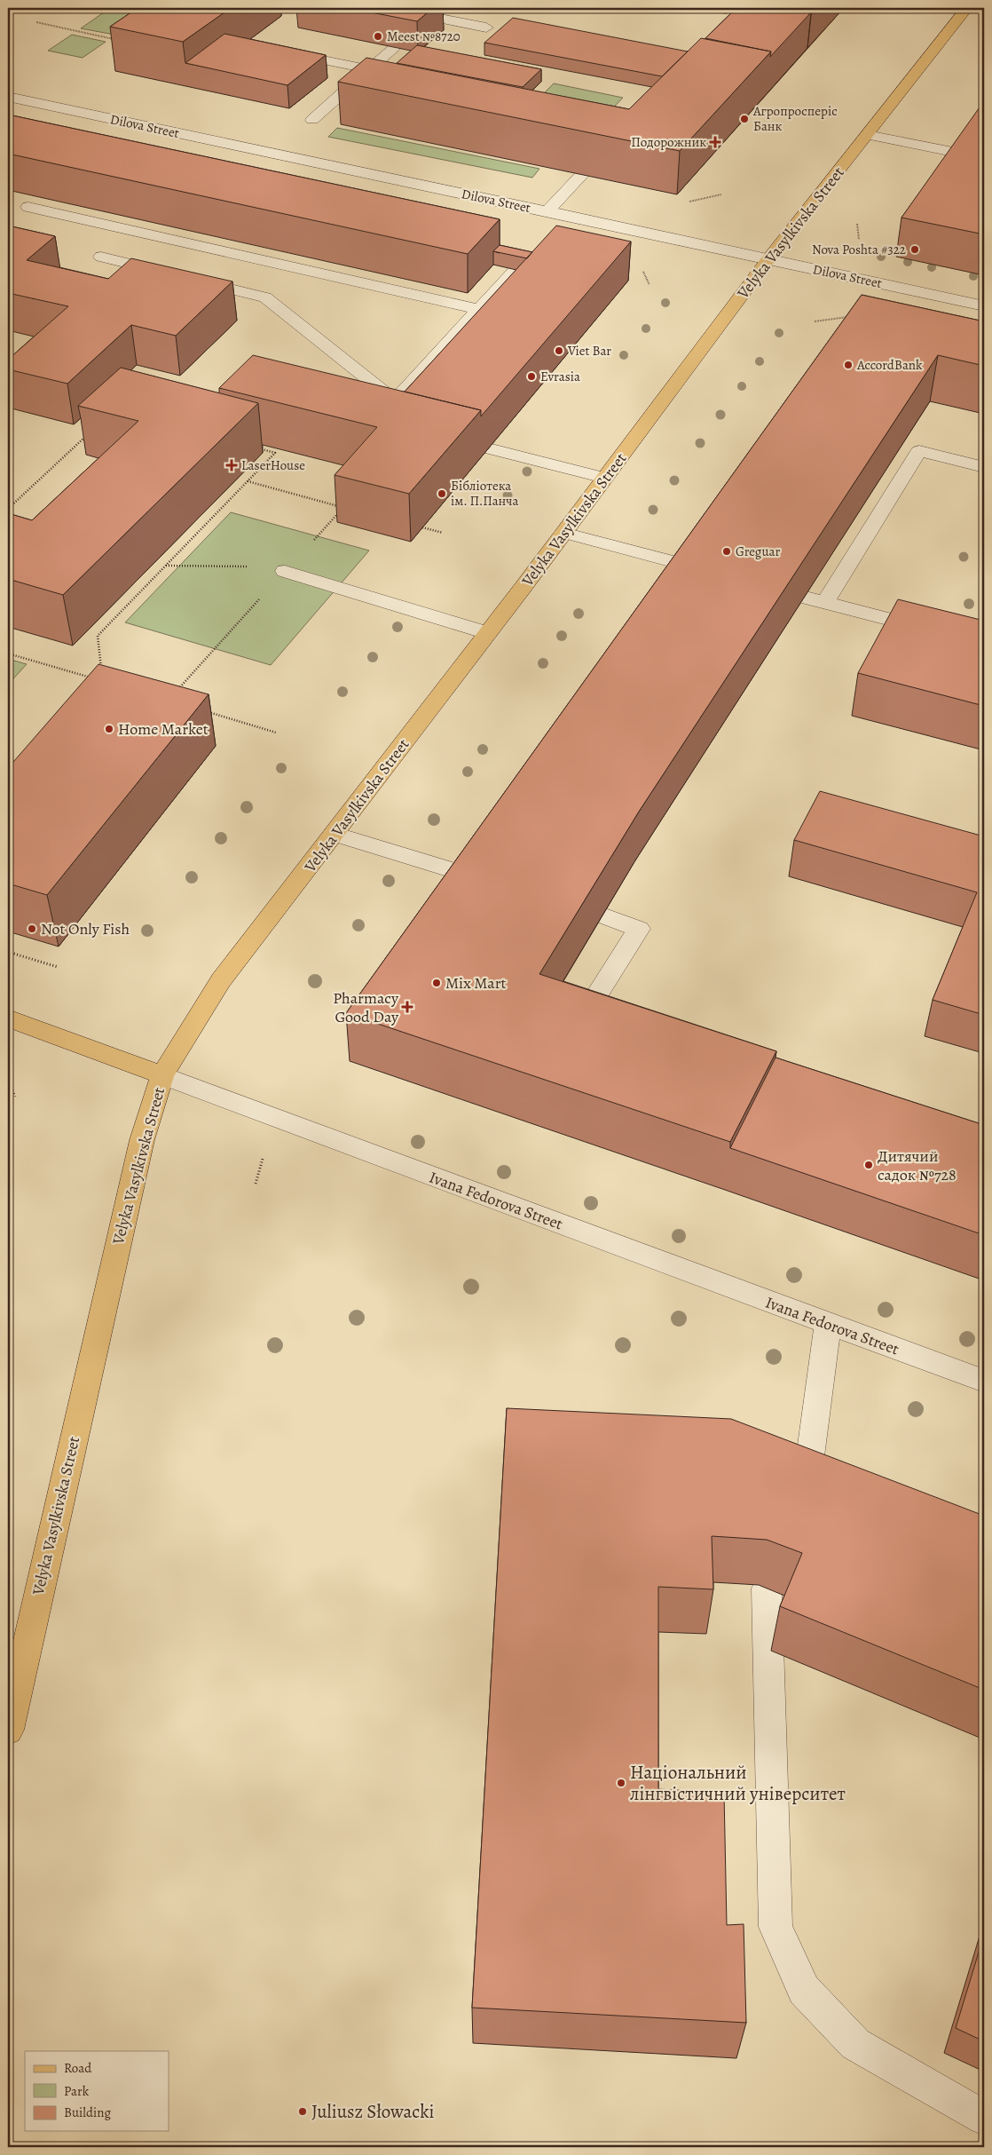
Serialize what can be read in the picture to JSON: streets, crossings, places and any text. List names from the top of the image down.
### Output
{
  "streets": {
    "main road": ["Velyka Vasylkivska Street", "Ivana Fedorova Street"],
    "street": ["Dilova Street"]
  },
  "crossings": [
    ["Dilova Street", "Velyka Vasylkivska Street"],
    ["Velyka Vasylkivska Street", "Ivana Fedorova Street"]
  ],
  "places": {
    "other": [
      "Meest №8720",
      "Агропросперіс Банк",
      "Nova Poshta #322",
      "Viet Bar",
      "AccordBank",
      "Evrasia",
      "Бібліотека ім. П.Панча",
      "Greguar",
      "Home Market",
      "Not Only Fish",
      "Mix Mart",
      "Дитячий садок №728",
      "Національний лінгвістичний університет",
      "Juliusz Słowacki"
    ],
    "health": ["Подорожник", "LaserHouse", "Pharmacy Good Day"]
  },
  "legend": ["Road", "Park", "Building"]
}
